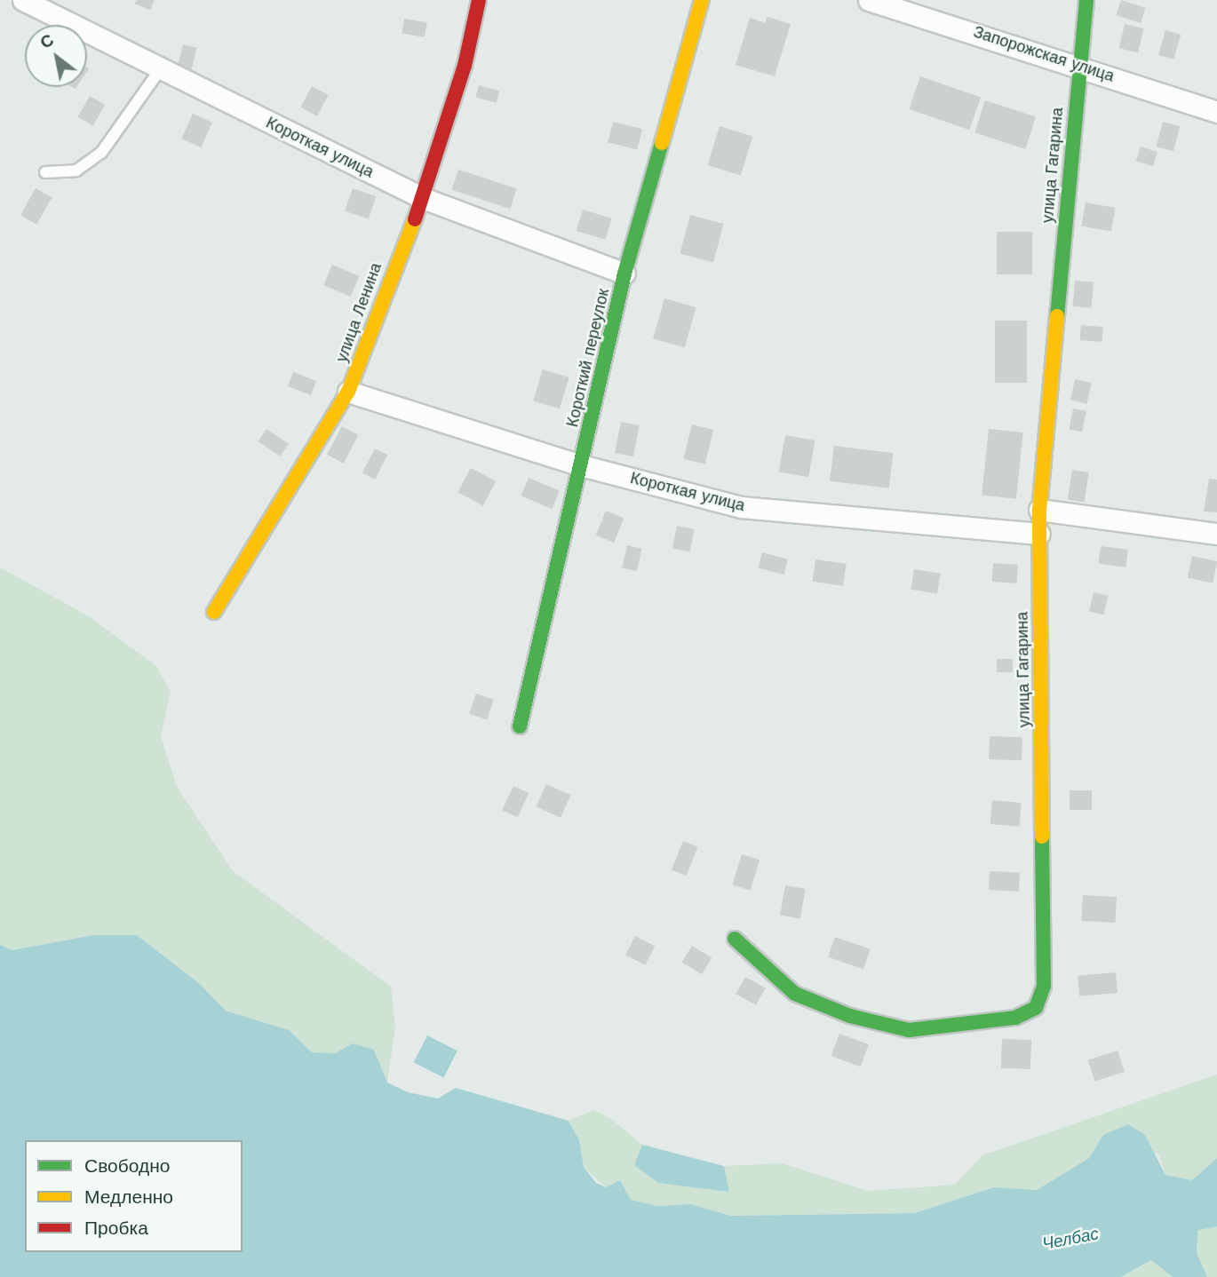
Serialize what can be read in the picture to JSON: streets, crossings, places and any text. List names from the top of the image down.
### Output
{
  "streets": {
    "street": [
      "Запорожская улица",
      "Короткая улица",
      "улица Гагарина",
      "улица Ленина",
      "Короткий переулок"
    ]
  },
  "crossings": [
    ["Запорожская улица", "улица Гагарина"],
    ["Короткая улица", "улица Гагарина"],
    ["Короткая улица", "улица Ленина"],
    ["Короткая улица", "Короткий переулок"]
  ],
  "water": ["Челбас"],
  "legend": ["Свободно", "Медленно", "Пробка"],
  "north": "top left"
}
